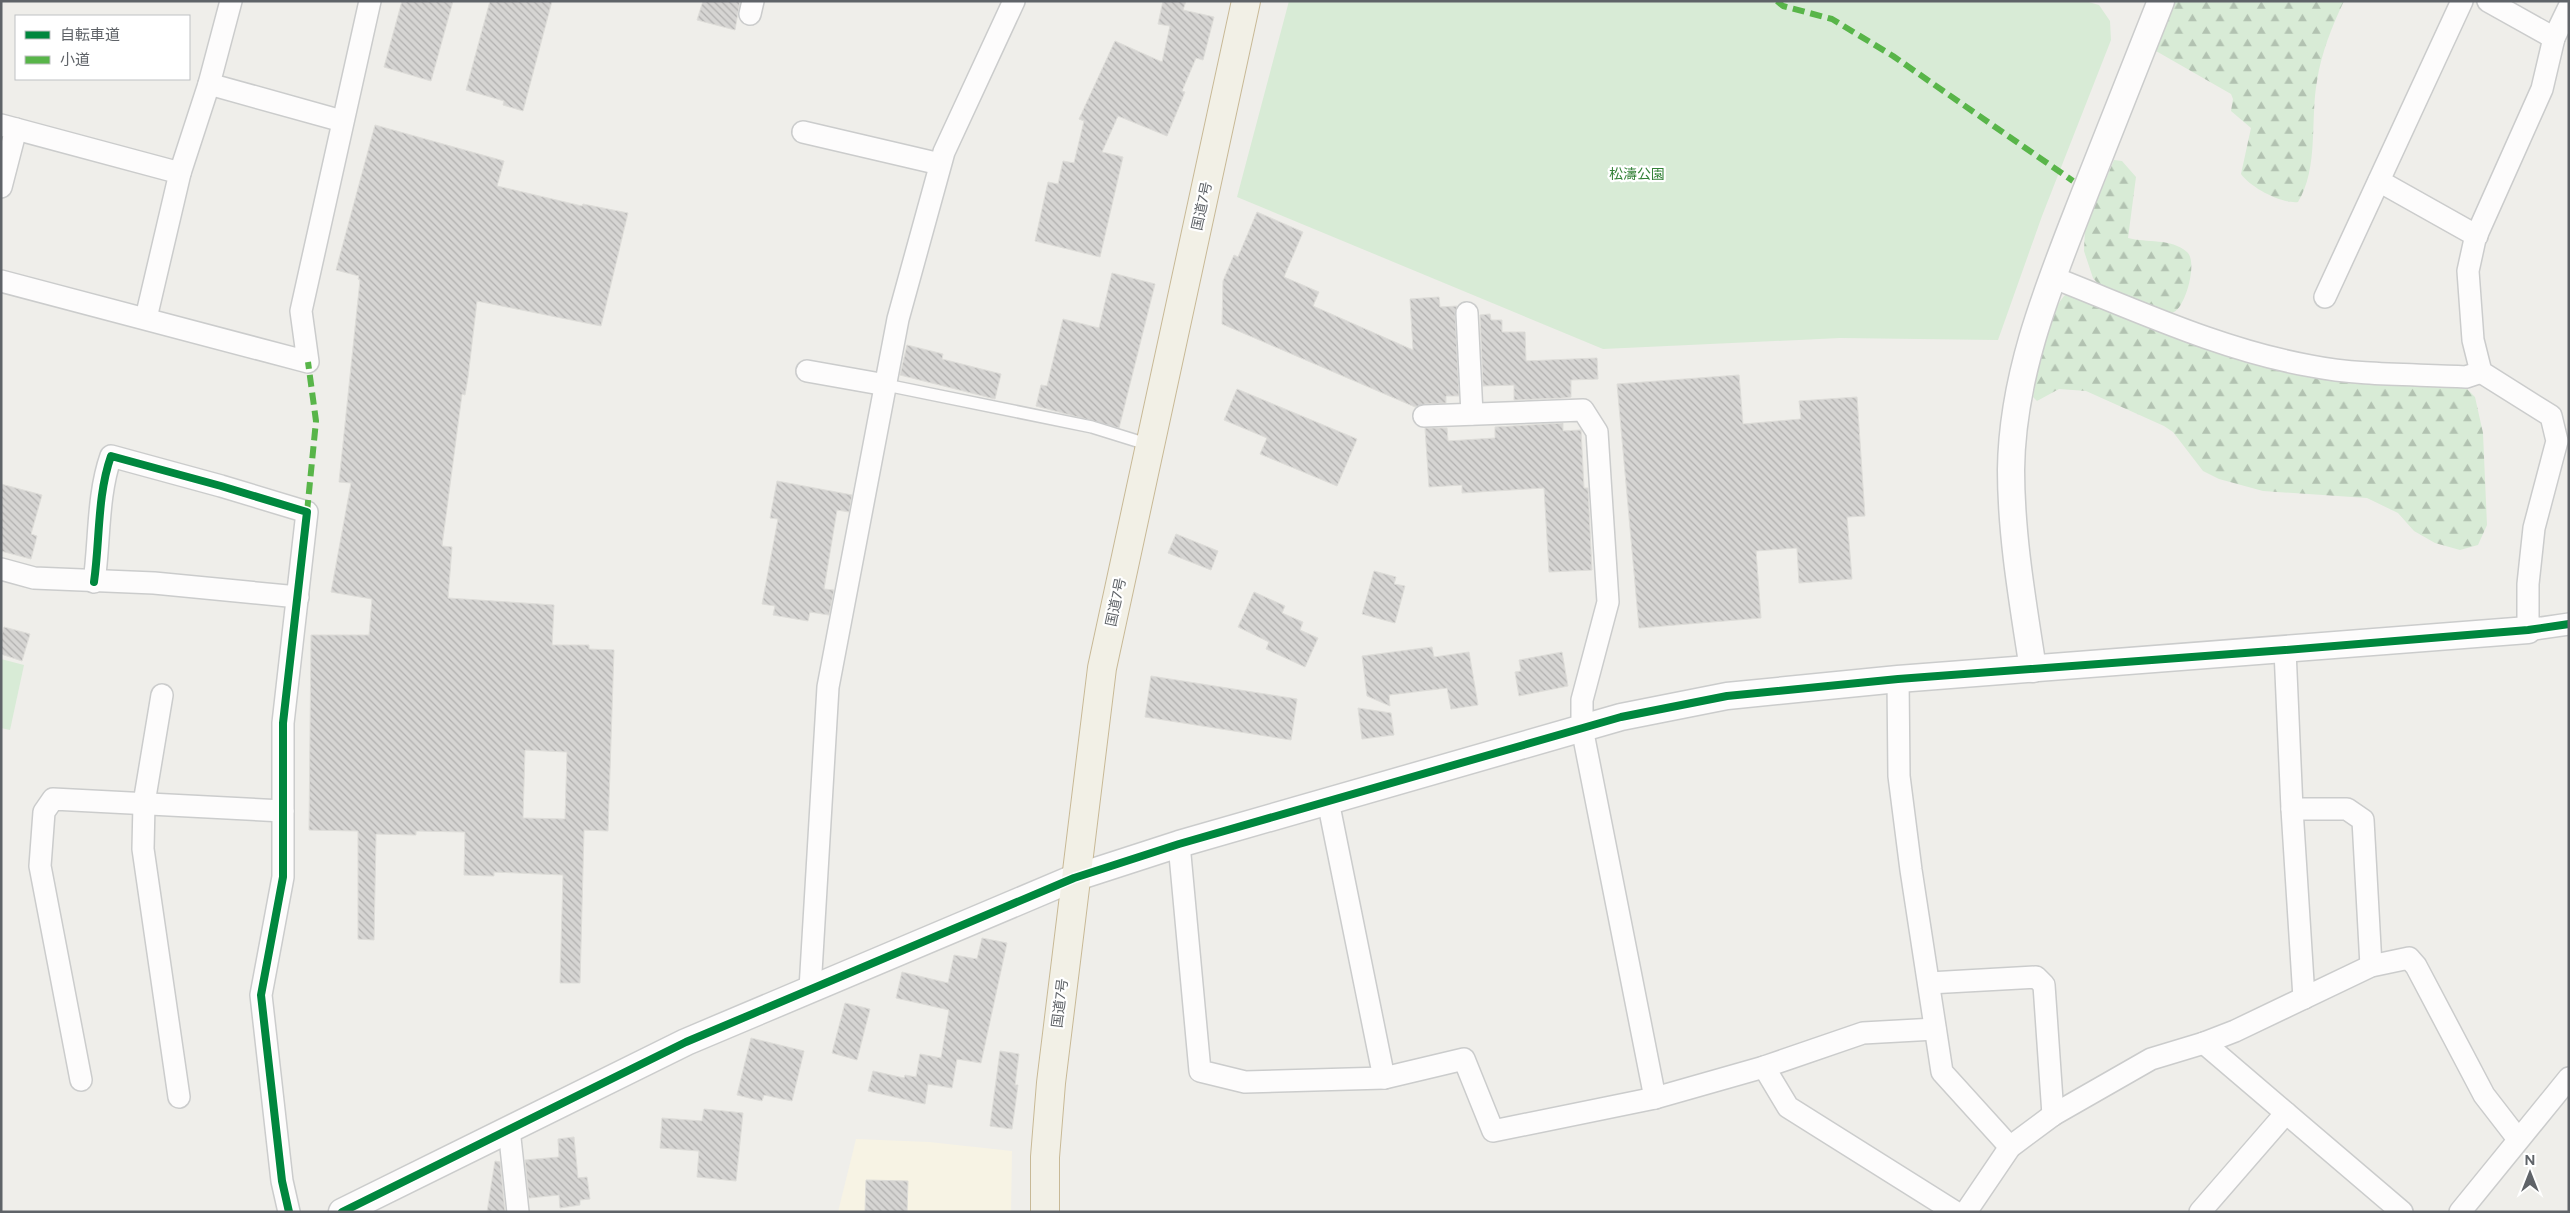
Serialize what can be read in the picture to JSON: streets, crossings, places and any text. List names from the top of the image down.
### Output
{
  "streets": {
    "highway": ["国道7号"]
  },
  "parks": ["松濤公園"],
  "legend": ["自転車道", "小道"],
  "north": "top"
}
